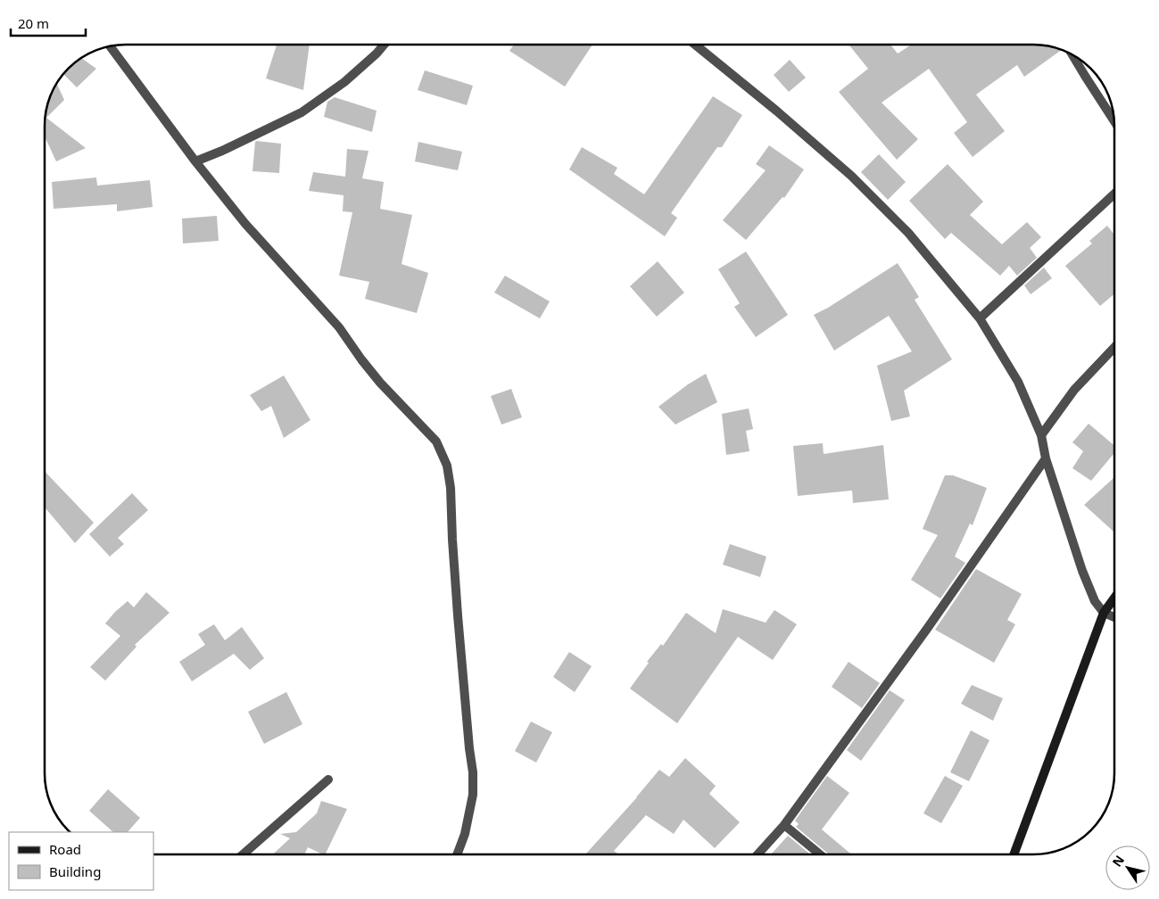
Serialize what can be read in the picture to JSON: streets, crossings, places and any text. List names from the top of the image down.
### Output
{
  "legend": ["Road", "Building"],
  "scale_bar": "20 m",
  "north": "top left"
}
